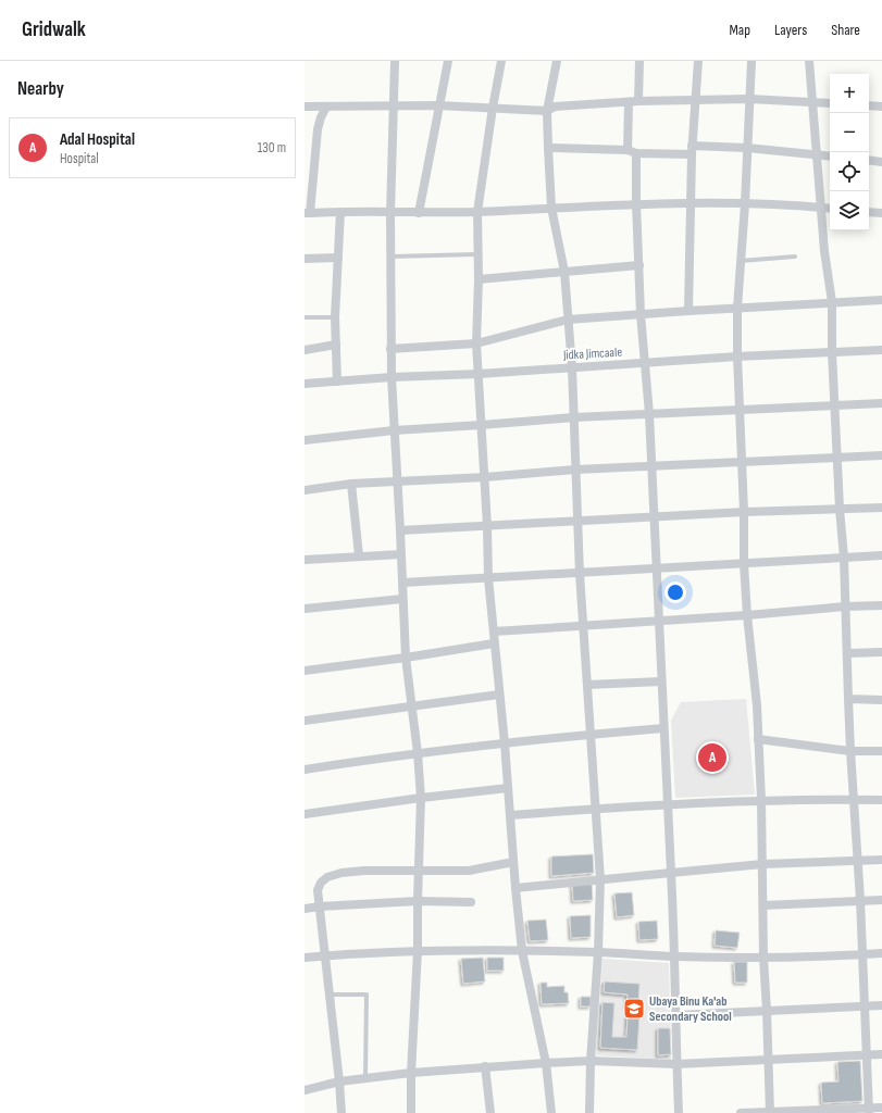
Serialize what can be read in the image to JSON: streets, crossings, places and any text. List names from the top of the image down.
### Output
{
  "streets": {
    "street": ["Jidka Jimcaale"]
  },
  "places": {
    "school or university": ["Ubaya Binu Ka'ab Secondary School"]
  },
  "page": {
    "header": "Gridwalk",
    "nav": ["Map", "Layers", "Share"],
    "heading": "Nearby",
    "map_buttons": ["+", "−"],
    "list": [
      {
        "mark": "A",
        "name": "Adal Hospital",
        "note": "Hospital",
        "value": "130 m"
      }
    ],
    "pins": "A"
  }
}
